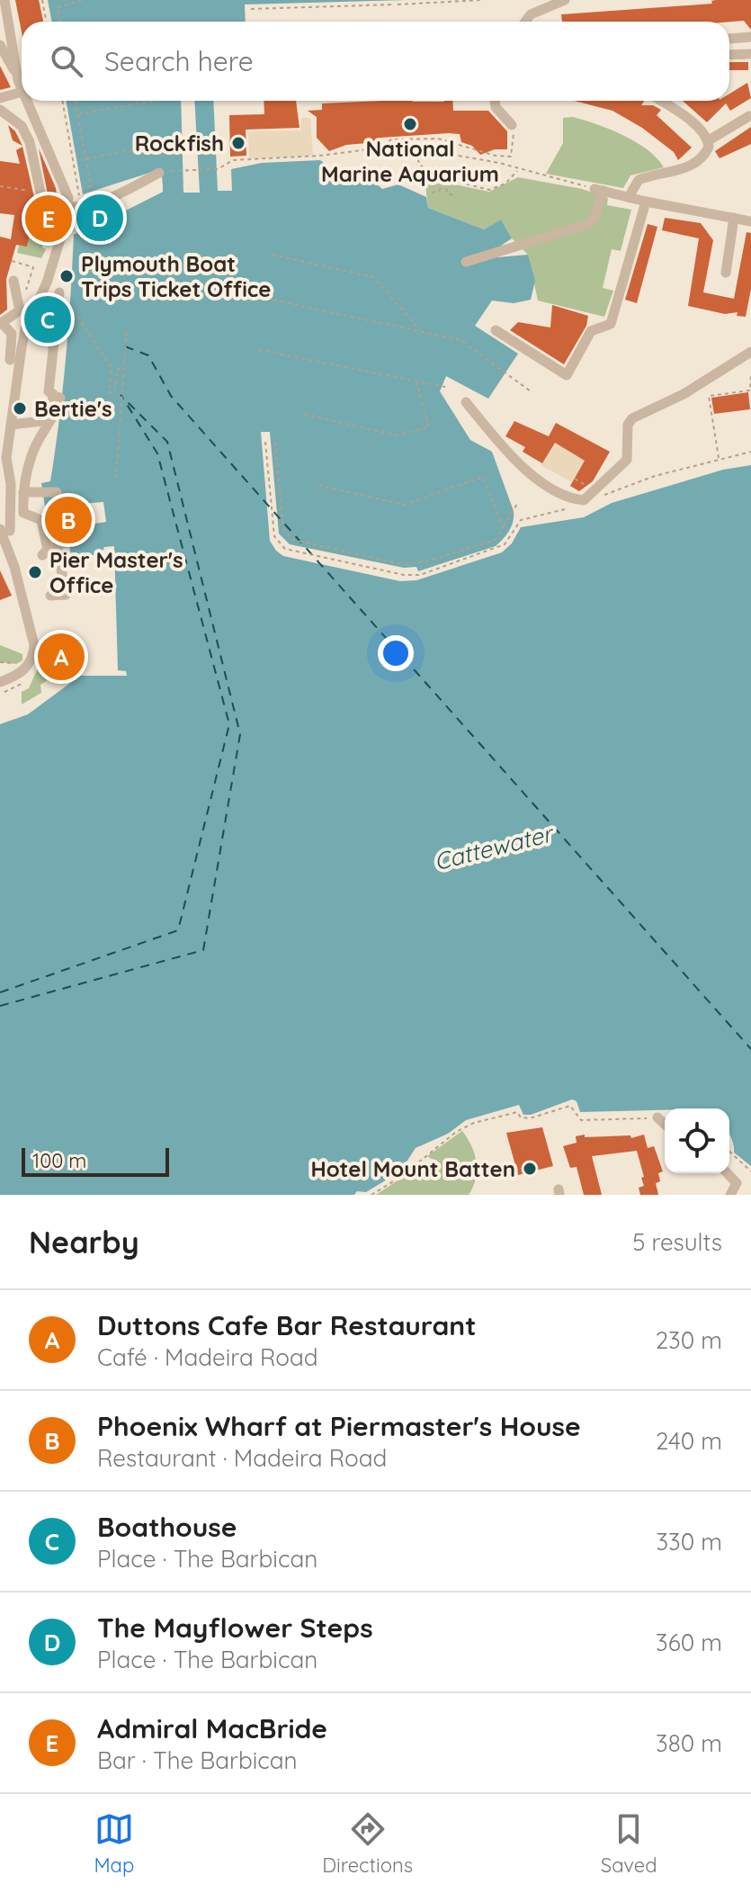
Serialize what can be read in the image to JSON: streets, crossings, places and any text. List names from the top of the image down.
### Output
{
  "water": ["Cattewater"],
  "places": [
    "National Marine Aquarium",
    "Rockfish",
    "Plymouth Boat Trips Ticket Office",
    "Bertie's",
    "Pier Master's Office",
    "Hotel Mount Batten"
  ],
  "scale_bar": "100 m",
  "page": {
    "search": "Search here",
    "pins": [
      "D",
      "E",
      "C",
      "B",
      "A"
    ],
    "scale": "100 m",
    "heading": ["Nearby", "5 results"],
    "list": [
      {
        "mark": "A",
        "name": "Duttons Cafe Bar Restaurant",
        "note": "Café · Madeira Road",
        "value": "230 m"
      },
      {
        "mark": "B",
        "name": "Phoenix Wharf at Piermaster's House",
        "note": "Restaurant · Madeira Road",
        "value": "240 m"
      },
      {
        "mark": "C",
        "name": "Boathouse",
        "note": "Place · The Barbican",
        "value": "330 m"
      },
      {
        "mark": "D",
        "name": "The Mayflower Steps",
        "note": "Place · The Barbican",
        "value": "360 m"
      },
      {
        "mark": "E",
        "name": "Admiral MacBride",
        "note": "Bar · The Barbican",
        "value": "380 m"
      }
    ],
    "nav": ["Map", "Directions", "Saved"]
  }
}
